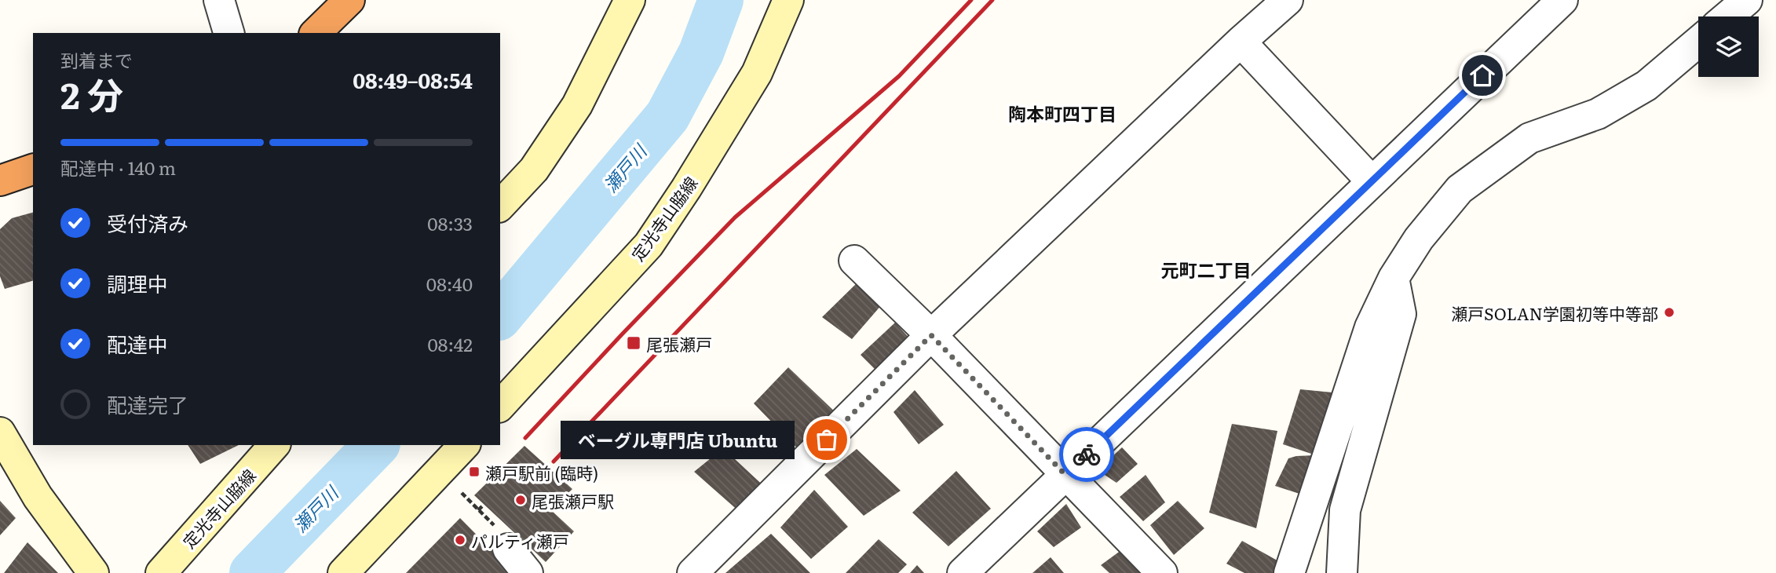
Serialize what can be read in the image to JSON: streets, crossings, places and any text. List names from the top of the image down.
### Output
{
  "streets": {
    "main road": ["定光寺山脇線"]
  },
  "districts": ["陶本町四丁目", "元町二丁目"],
  "water": ["瀬戸川"],
  "places": {
    "other": [
      "瀬戸SOLAN学園初等中等部",
      "ベーグル専門店 Ubuntu",
      "尾張瀬戸駅",
      "パルティ瀬戸"
    ],
    "transit": ["尾張瀬戸", "瀬戸駅前 (臨時)"]
  },
  "page": {
    "heading": ["2 分", "到着まで", "08:49–08:54"],
    "bar": "配達中 · 140 m",
    "list": [
      ["受付済み", "08:33"],
      ["調理中", "08:40"],
      ["配達中", "08:42"],
      "配達完了"
    ],
    "bubble": "ベーグル専門店 Ubuntu"
  }
}
